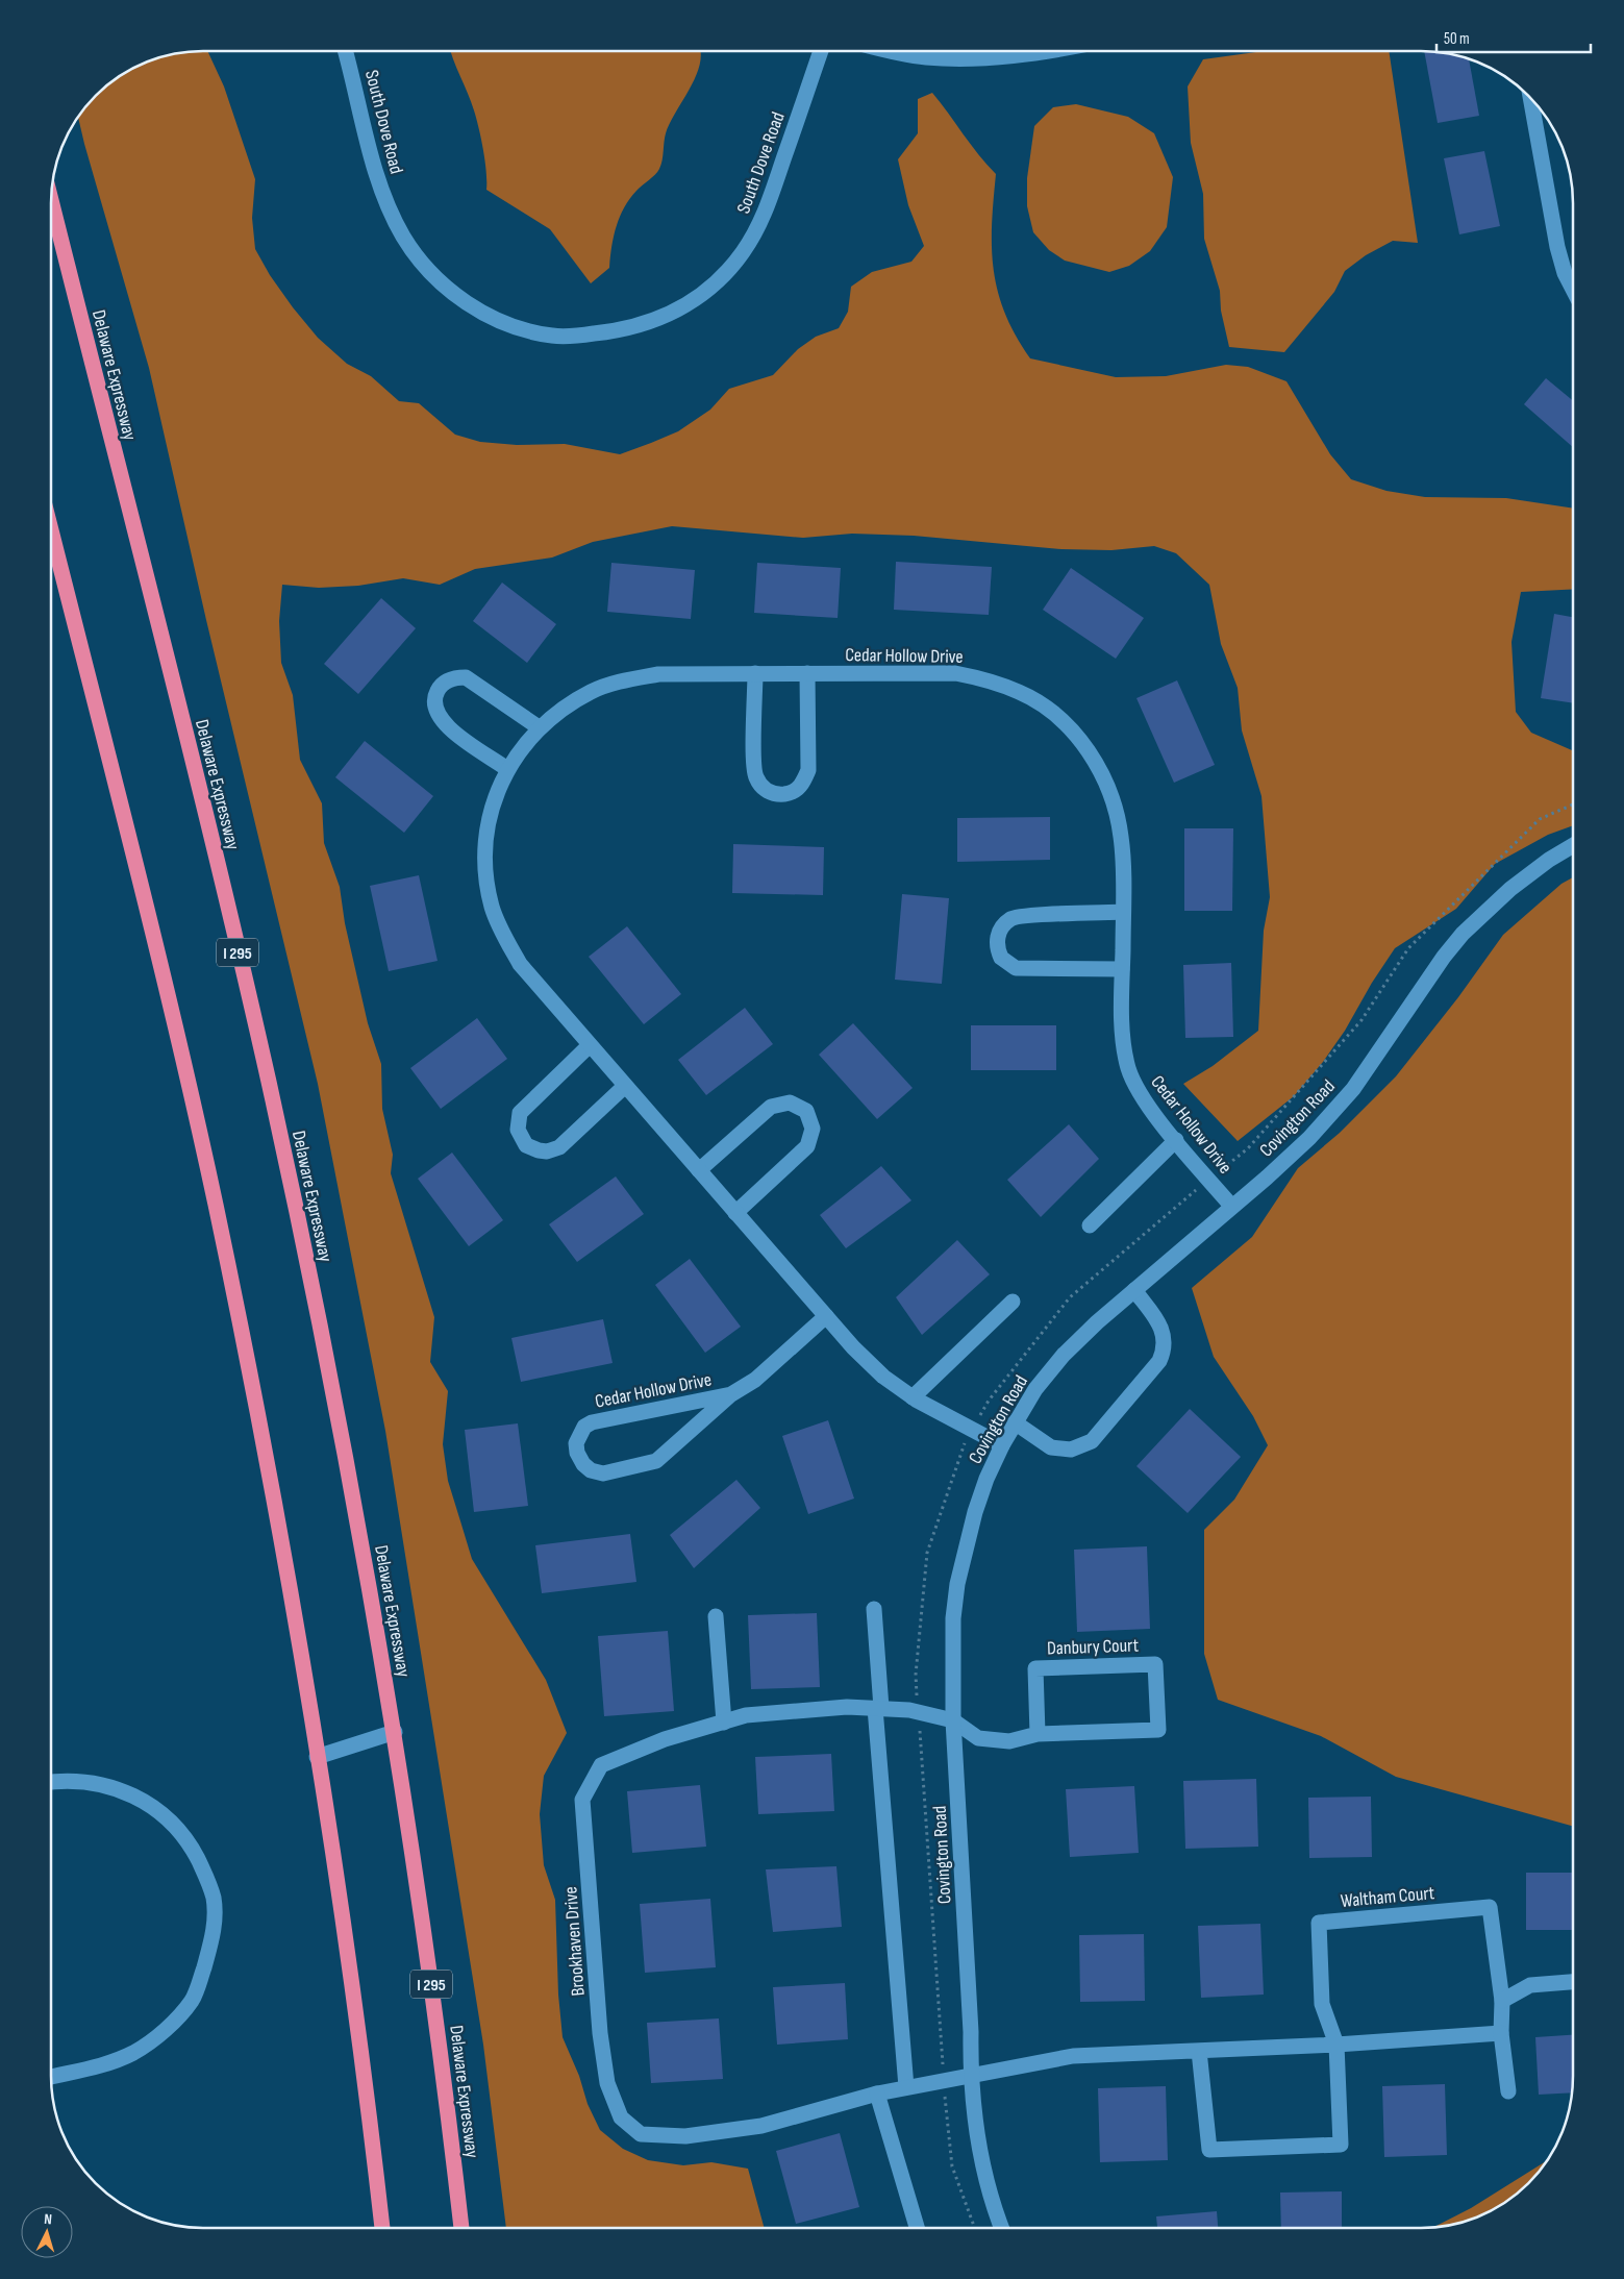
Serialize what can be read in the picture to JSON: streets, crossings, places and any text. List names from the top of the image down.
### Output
{
  "streets": {
    "highway": ["Delaware Expressway", "I 295"],
    "street": [
      "South Dove Road",
      "Cedar Hollow Drive",
      "Covington Road",
      "Danbury Court",
      "Waltham Court",
      "Brookhaven Drive"
    ]
  },
  "crossings": [
    ["Cedar Hollow Drive", "Covington Road"],
    ["Covington Road", "Danbury Court"],
    ["Covington Road", "Brookhaven Drive"],
    ["Danbury Court", "Brookhaven Drive"]
  ],
  "scale_bar": "50 m",
  "north": "top"
}
